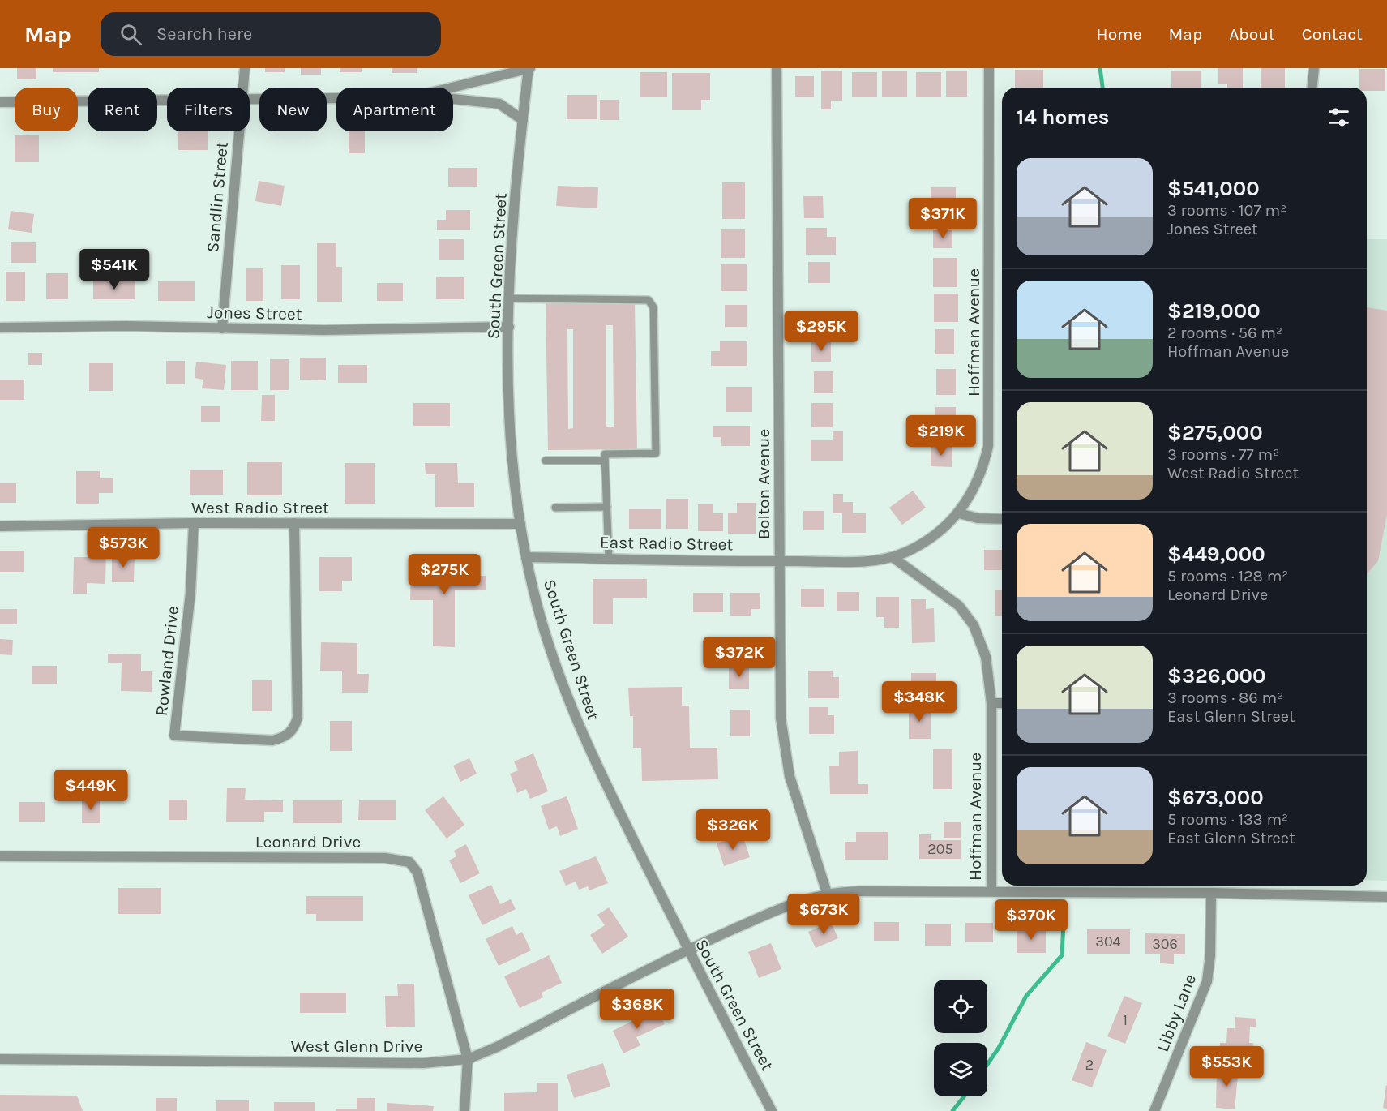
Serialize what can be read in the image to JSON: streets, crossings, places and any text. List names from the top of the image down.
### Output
{
  "streets": {
    "street": [
      "Sandlin Street",
      "South Green Street",
      "Jones Street",
      "Hoffman Avenue",
      "Bolton Avenue",
      "West Radio Street",
      "East Radio Street",
      "Rowland Drive",
      "Leonard Drive",
      "Libby Lane",
      "West Glenn Drive"
    ]
  },
  "crossings": [
    ["Sandlin Street", "Jones Street"],
    ["South Green Street", "Jones Street"],
    ["South Green Street", "West Radio Street"],
    ["South Green Street", "East Radio Street"],
    ["South Green Street", "West Glenn Drive"],
    ["Hoffman Avenue", "East Radio Street"],
    ["Hoffman Avenue", "West Glenn Drive"],
    ["Bolton Avenue", "East Radio Street"],
    ["Bolton Avenue", "West Glenn Drive"],
    ["West Radio Street", "Rowland Drive"],
    ["Leonard Drive", "West Glenn Drive"],
    ["Libby Lane", "West Glenn Drive"]
  ],
  "house_numbers": [
    "205",
    "304",
    "306",
    "1",
    "2"
  ],
  "page": {
    "header": "Map",
    "search": "Search here",
    "nav": [
      "Home",
      "Map",
      "About",
      "Contact"
    ],
    "chip": [
      "Buy",
      "Rent",
      "Filters",
      "New",
      "Apartment"
    ],
    "heading": "14 homes",
    "list": [
      {
        "name": "$541,000",
        "note": "3 rooms · 107 m² · Jones Street"
      },
      {
        "name": "$219,000",
        "note": "2 rooms · 56 m² · Hoffman Avenue"
      },
      {
        "name": "$275,000",
        "note": "3 rooms · 77 m² · West Radio Street"
      },
      {
        "name": "$449,000",
        "note": "5 rooms · 128 m² · Leonard Drive"
      },
      {
        "name": "$326,000",
        "note": "3 rooms · 86 m² · East Glenn Street"
      },
      {
        "name": "$673,000",
        "note": "5 rooms · 133 m² · East Glenn Street"
      }
    ],
    "price": [
      "$371K",
      "$541K",
      "$295K",
      "$219K",
      "$573K",
      "$275K",
      "$372K",
      "$348K",
      "$449K",
      "$326K",
      "$673K",
      "$370K",
      "$368K",
      "$553K"
    ]
  }
}
